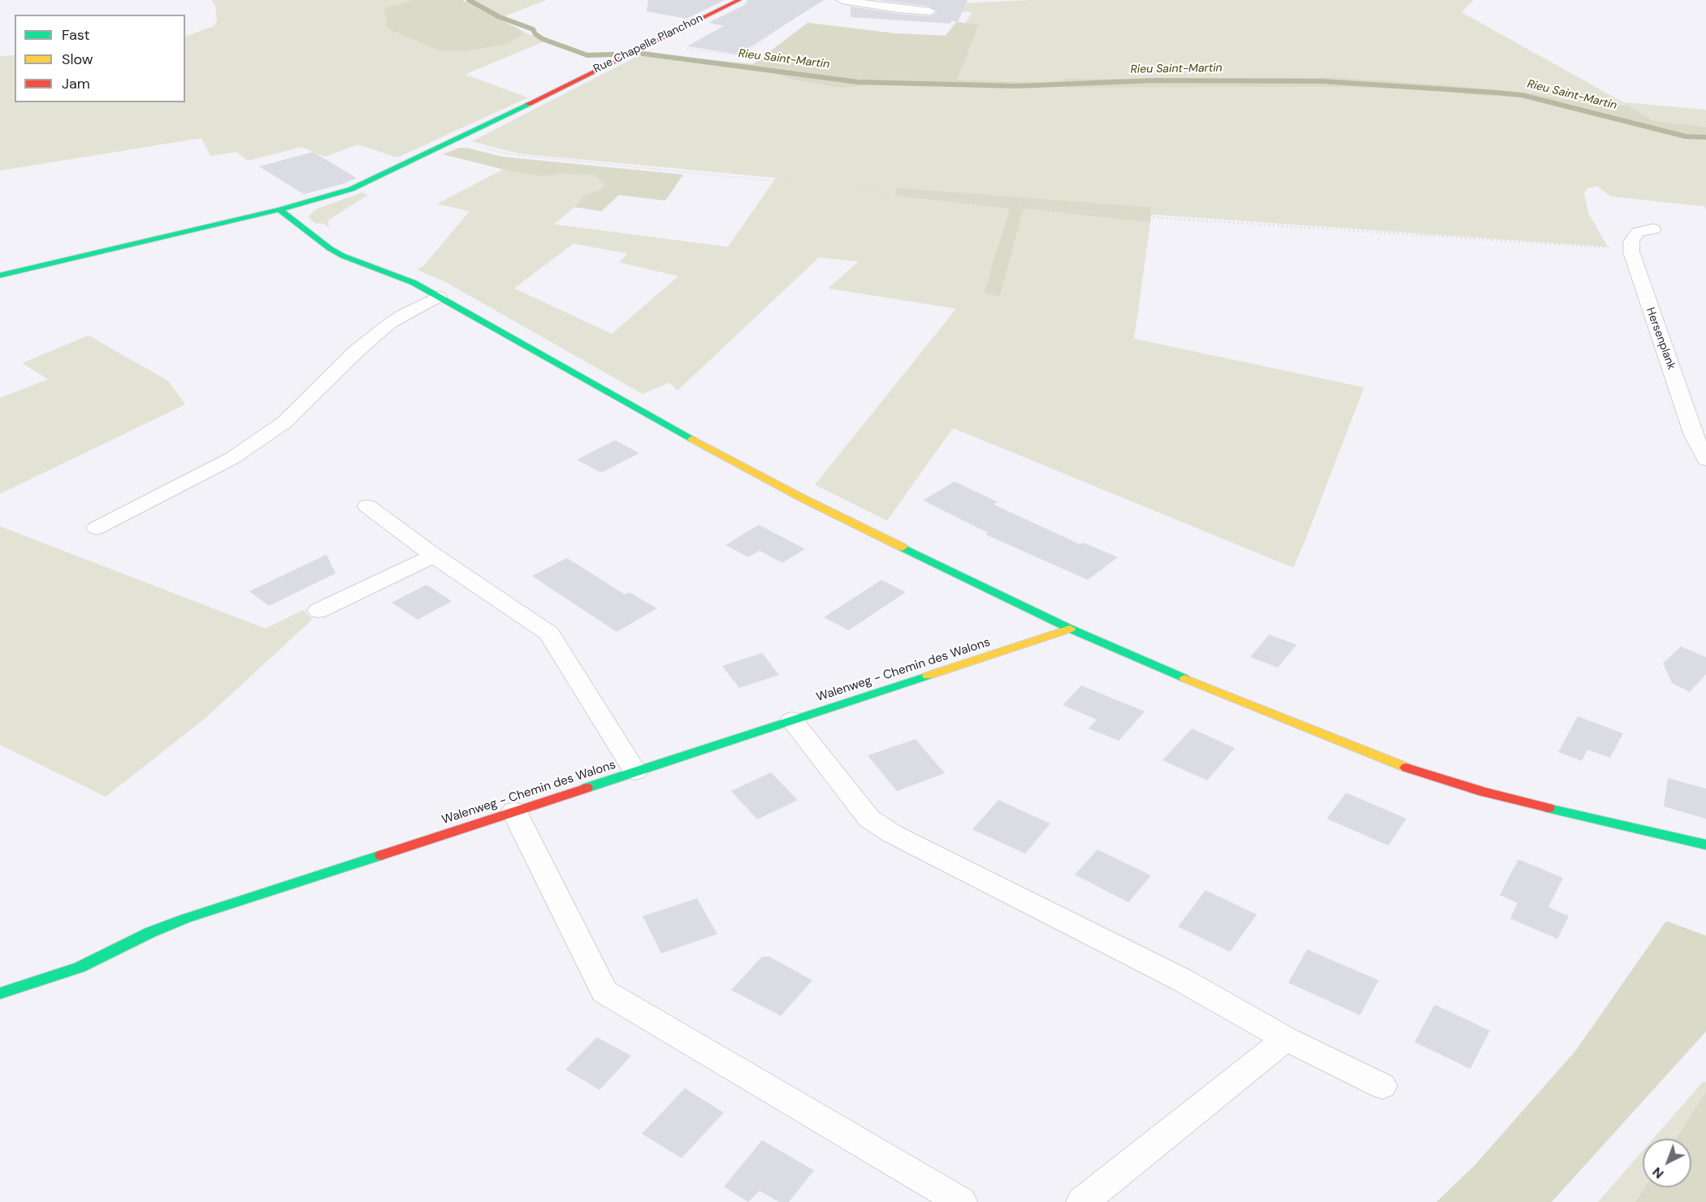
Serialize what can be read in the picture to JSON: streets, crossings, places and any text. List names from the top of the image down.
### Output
{
  "streets": {
    "street": ["Rue Chapelle Planchon", "Hersenplank", "Walenweg - Chemin des Walons"]
  },
  "water": ["Rieu Saint-Martin"],
  "legend": ["Fast", "Slow", "Jam"],
  "north": "bottom left"
}
